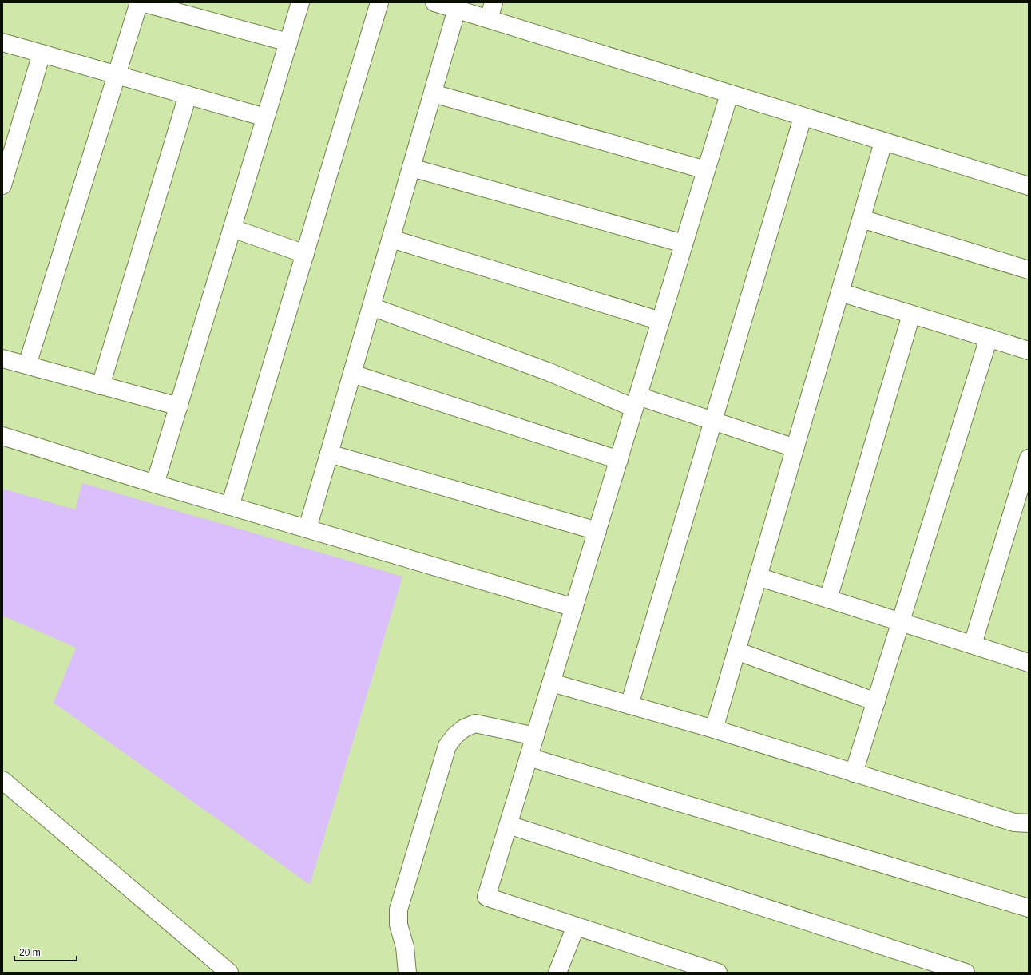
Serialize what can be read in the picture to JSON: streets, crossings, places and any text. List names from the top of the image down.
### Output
{
  "scale_bar": "20 m"
}
